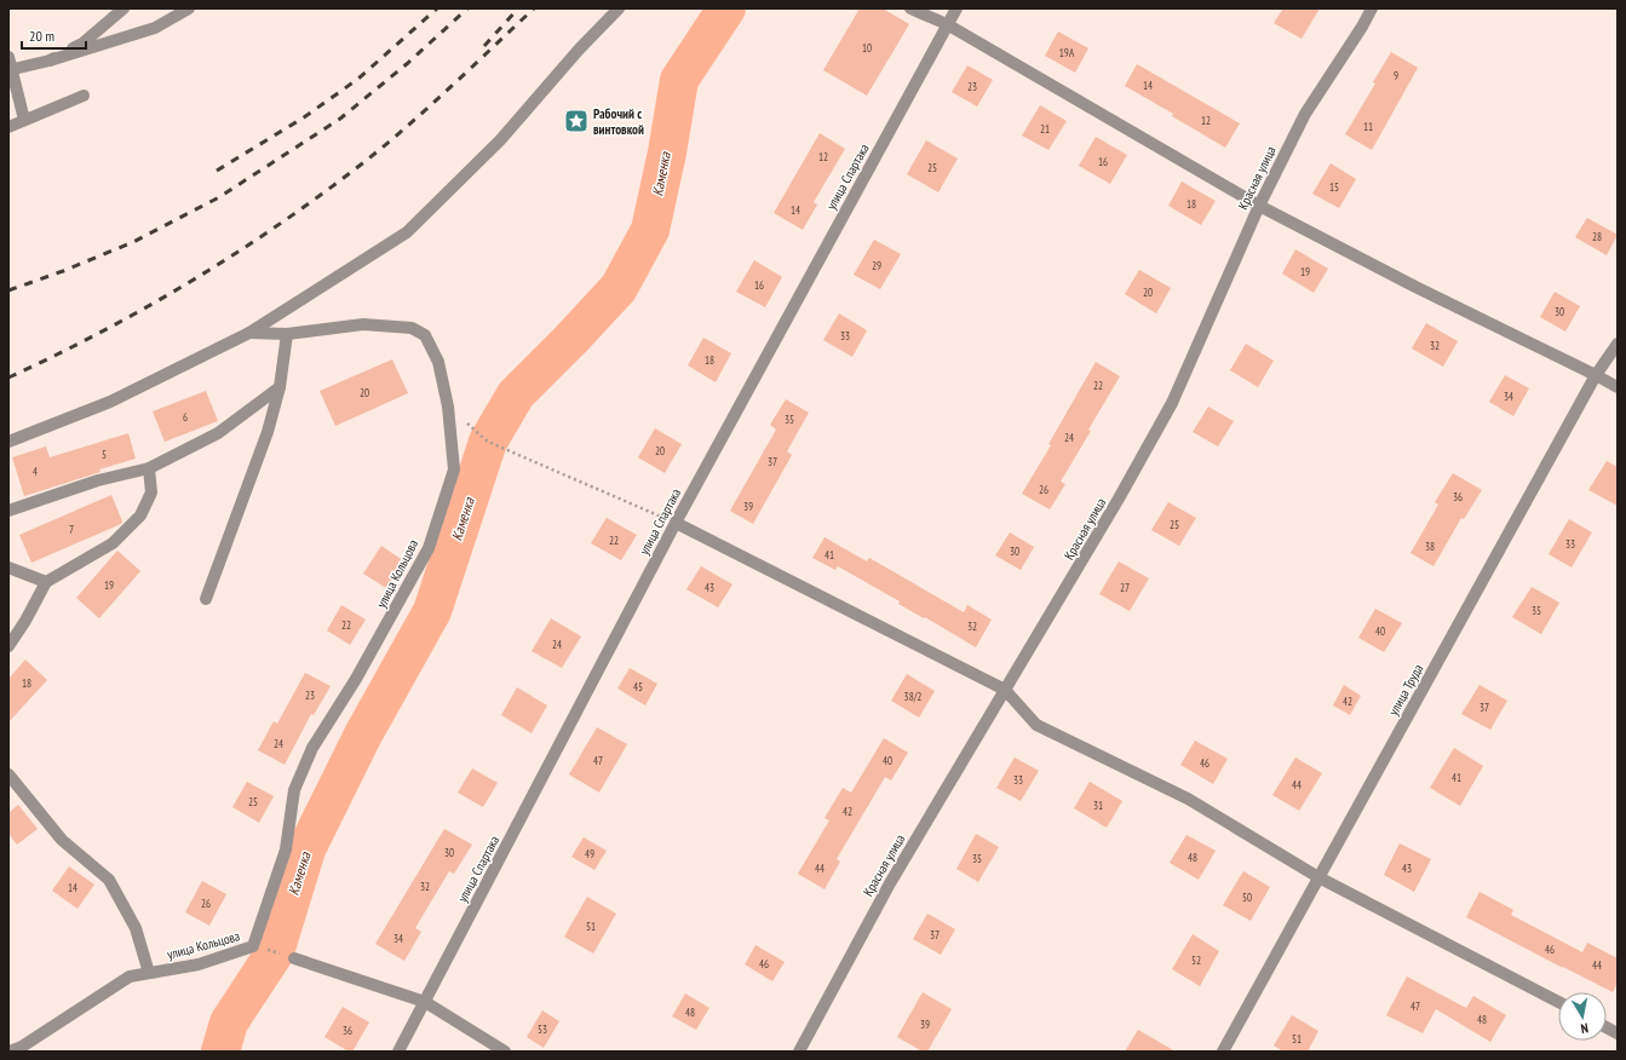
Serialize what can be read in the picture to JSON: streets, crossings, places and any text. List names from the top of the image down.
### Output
{
  "streets": {
    "street": [
      "улица Спартака",
      "Красная улица",
      "улица Кольцова",
      "улица Труда"
    ]
  },
  "water": ["Каменка"],
  "places": {
    "place": ["Рабочий с винтовкой"]
  },
  "house_numbers": [
    "10",
    "19А",
    "9",
    "14",
    "23",
    "12",
    "11",
    "21",
    "12",
    "16",
    "25",
    "15",
    "18",
    "14",
    "28",
    "29",
    "19",
    "16",
    "20",
    "30",
    "33",
    "32",
    "18",
    "22",
    "20",
    "34",
    "6",
    "35",
    "24",
    "20",
    "5",
    "37",
    "4",
    "26",
    "36",
    "39",
    "25",
    "7",
    "22",
    "33",
    "38",
    "30",
    "41",
    "19",
    "43",
    "27",
    "35",
    "22",
    "32",
    "40",
    "24",
    "18",
    "45",
    "23",
    "38/2",
    "42",
    "37",
    "24",
    "47",
    "40",
    "46",
    "41",
    "33",
    "44",
    "25",
    "31",
    "42",
    "30",
    "49",
    "48",
    "35",
    "44",
    "43",
    "32",
    "14",
    "50",
    "26",
    "51",
    "37",
    "34",
    "46",
    "52",
    "46",
    "44",
    "47",
    "48",
    "48",
    "39",
    "53",
    "36",
    "51"
  ],
  "scale_bar": "20 m",
  "north": "bottom"
}
